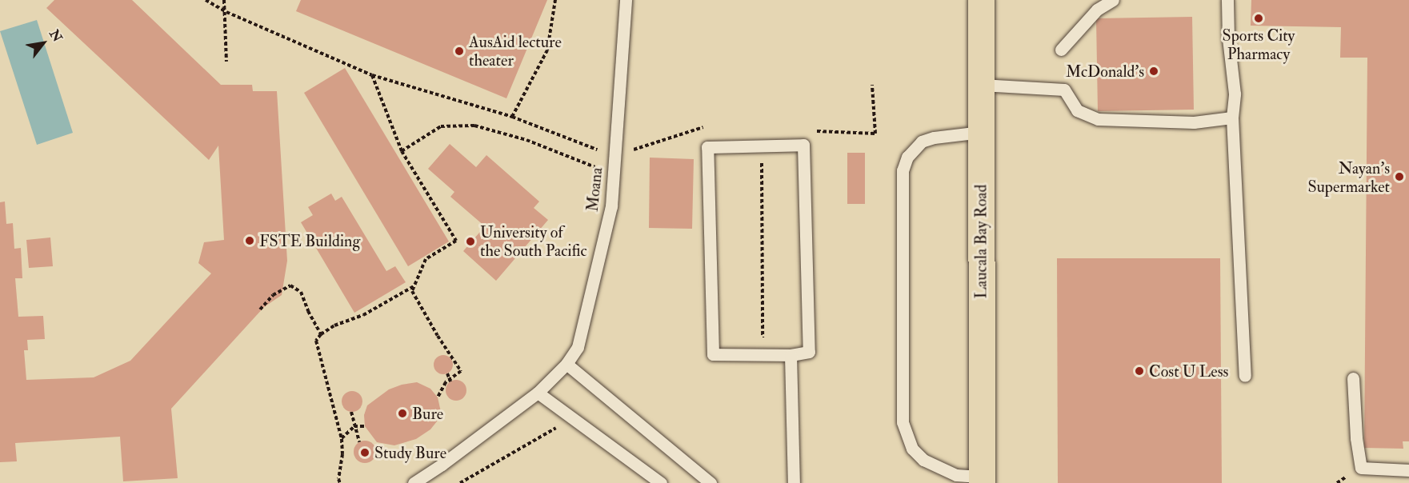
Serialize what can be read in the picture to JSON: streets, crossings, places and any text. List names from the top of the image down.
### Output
{
  "streets": {
    "main road": ["Laucala Bay Road"],
    "lane": ["Moana"]
  },
  "places": [
    "Sports City Pharmacy",
    "AusAid lecture theater",
    "McDonald's",
    "Nayan's Supermarket",
    "FSTE Building",
    "University of the South Pacific",
    "Cost U Less",
    "Bure",
    "Study Bure"
  ],
  "north": "top right"
}
